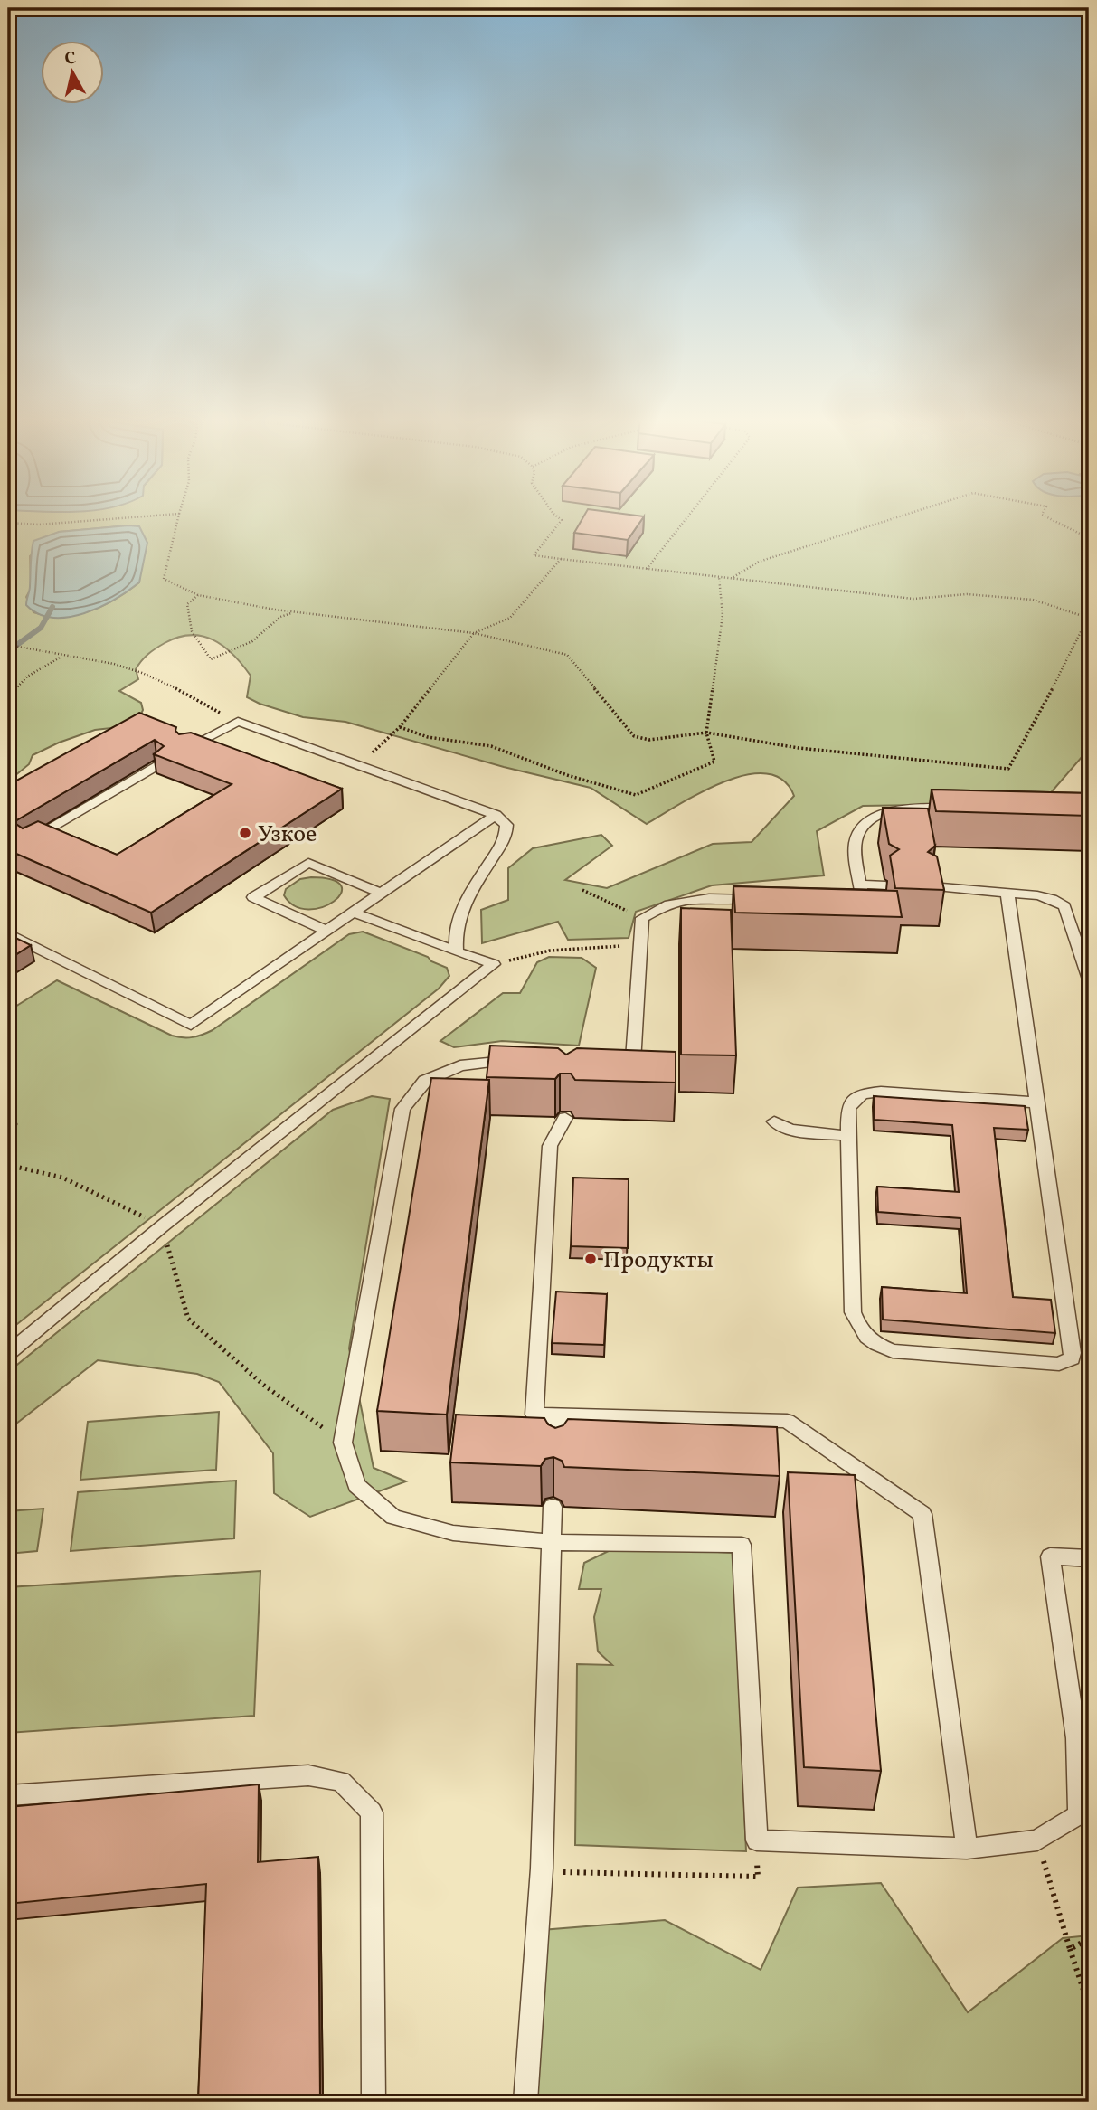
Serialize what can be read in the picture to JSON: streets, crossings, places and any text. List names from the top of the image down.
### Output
{
  "places": ["Узкое", "Продукты"],
  "north": "top"
}
